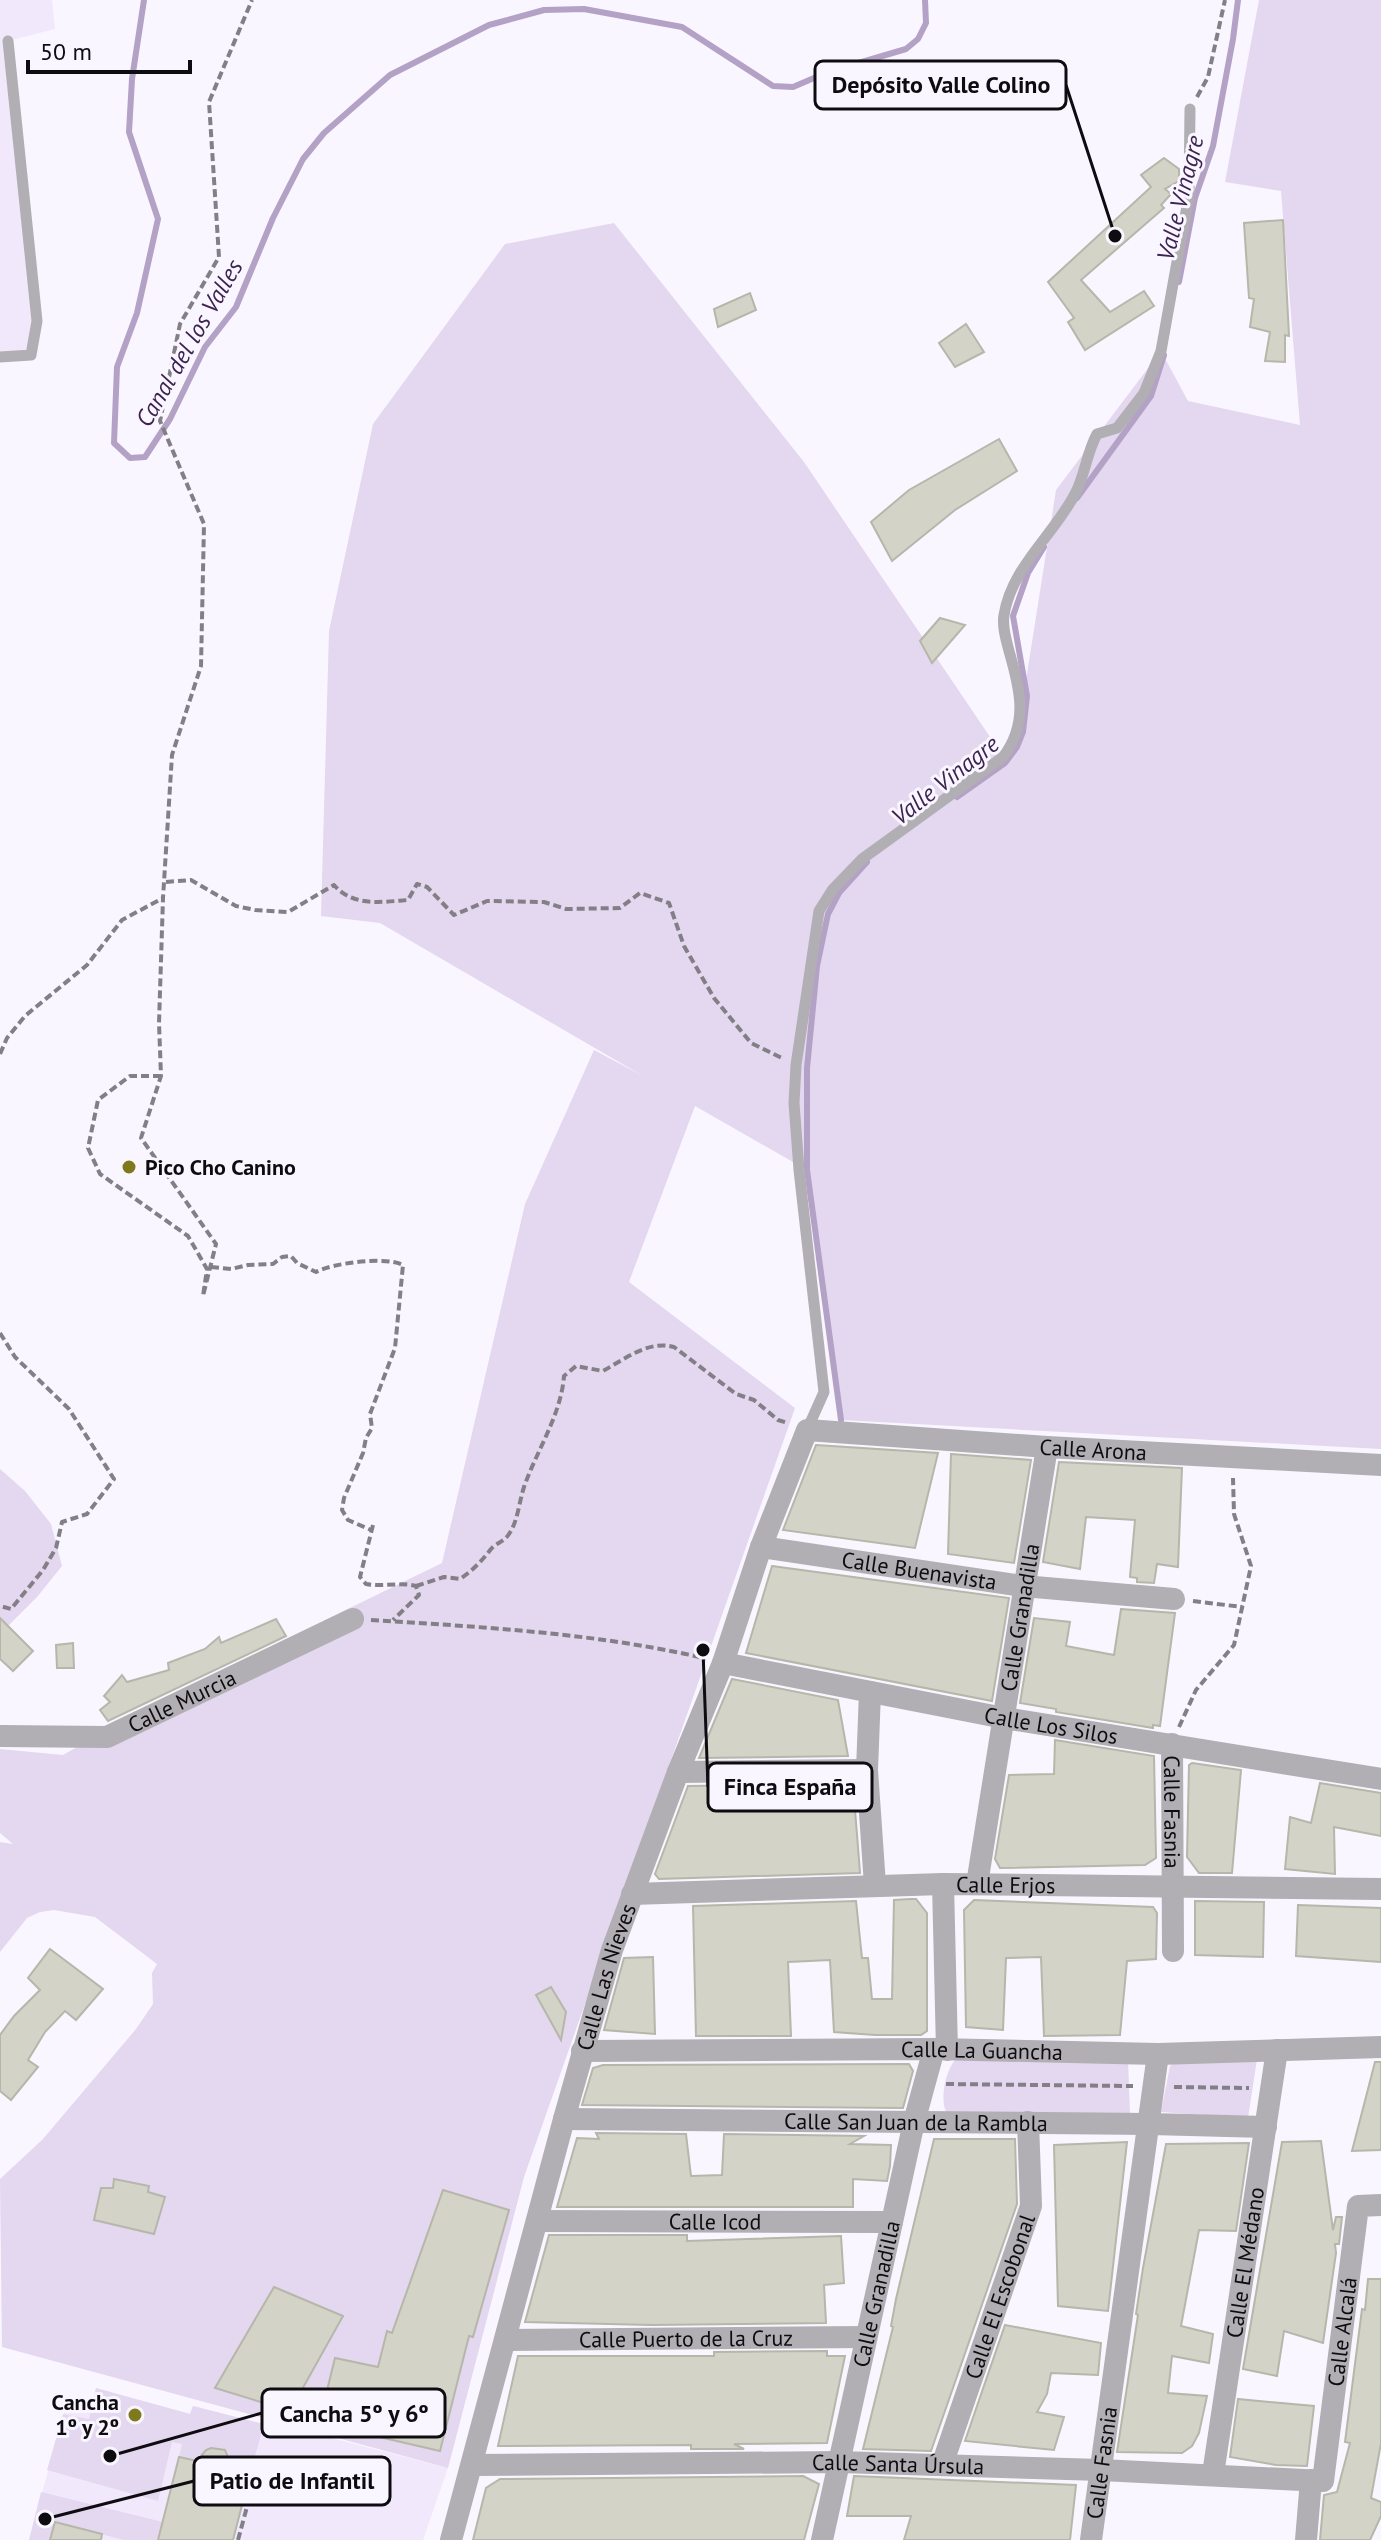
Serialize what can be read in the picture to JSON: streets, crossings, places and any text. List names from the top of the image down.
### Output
{
  "streets": {
    "street": [
      "Calle Arona",
      "Calle Buenavista",
      "Calle Granadilla",
      "Calle Murcia",
      "Calle Los Silos",
      "Calle Fasnia",
      "Calle Erjos",
      "Calle Las Nieves",
      "Calle La Guancha",
      "Calle San Juan de la Rambla",
      "Calle Icod",
      "Calle El Médano",
      "Calle El Escobonal",
      "Calle Alcalá",
      "Calle Puerto de la Cruz",
      "Calle Santa Úrsula"
    ]
  },
  "crossings": [
    ["Calle Arona", "Calle Granadilla"],
    ["Calle Arona", "Calle Fasnia"],
    ["Calle Arona", "Calle Las Nieves"],
    ["Calle Buenavista", "Calle Granadilla"],
    ["Calle Buenavista", "Calle Las Nieves"],
    ["Calle Granadilla", "Calle Los Silos"],
    ["Calle Granadilla", "Calle Erjos"],
    ["Calle Granadilla", "Calle La Guancha"],
    ["Calle Granadilla", "Calle San Juan de la Rambla"],
    ["Calle Granadilla", "Calle Icod"],
    ["Calle Granadilla", "Calle Puerto de la Cruz"],
    ["Calle Granadilla", "Calle Santa Úrsula"],
    ["Calle Los Silos", "Calle Fasnia"],
    ["Calle Los Silos", "Calle Las Nieves"],
    ["Calle Fasnia", "Calle Erjos"],
    ["Calle Fasnia", "Calle La Guancha"],
    ["Calle Fasnia", "Calle San Juan de la Rambla"],
    ["Calle Fasnia", "Calle Santa Úrsula"],
    ["Calle Erjos", "Calle Las Nieves"],
    ["Calle Las Nieves", "Calle La Guancha"],
    ["Calle Las Nieves", "Calle San Juan de la Rambla"],
    ["Calle Las Nieves", "Calle Icod"],
    ["Calle Las Nieves", "Calle Puerto de la Cruz"],
    ["Calle Las Nieves", "Calle Santa Úrsula"],
    ["Calle La Guancha", "Calle El Médano"],
    ["Calle San Juan de la Rambla", "Calle El Médano"],
    ["Calle San Juan de la Rambla", "Calle El Escobonal"],
    ["Calle El Médano", "Calle Santa Úrsula"],
    ["Calle El Escobonal", "Calle Santa Úrsula"],
    ["Calle Alcalá", "Calle Santa Úrsula"]
  ],
  "water": ["Valle Vinagre", "Canal del los Valles"],
  "places": [
    "Depósito Valle Colino",
    "Pico Cho Canino",
    "Finca España",
    "Cancha 1º y 2º",
    "Cancha 5º y 6º",
    "Patio de Infantil"
  ],
  "scale_bar": "50 m"
}
